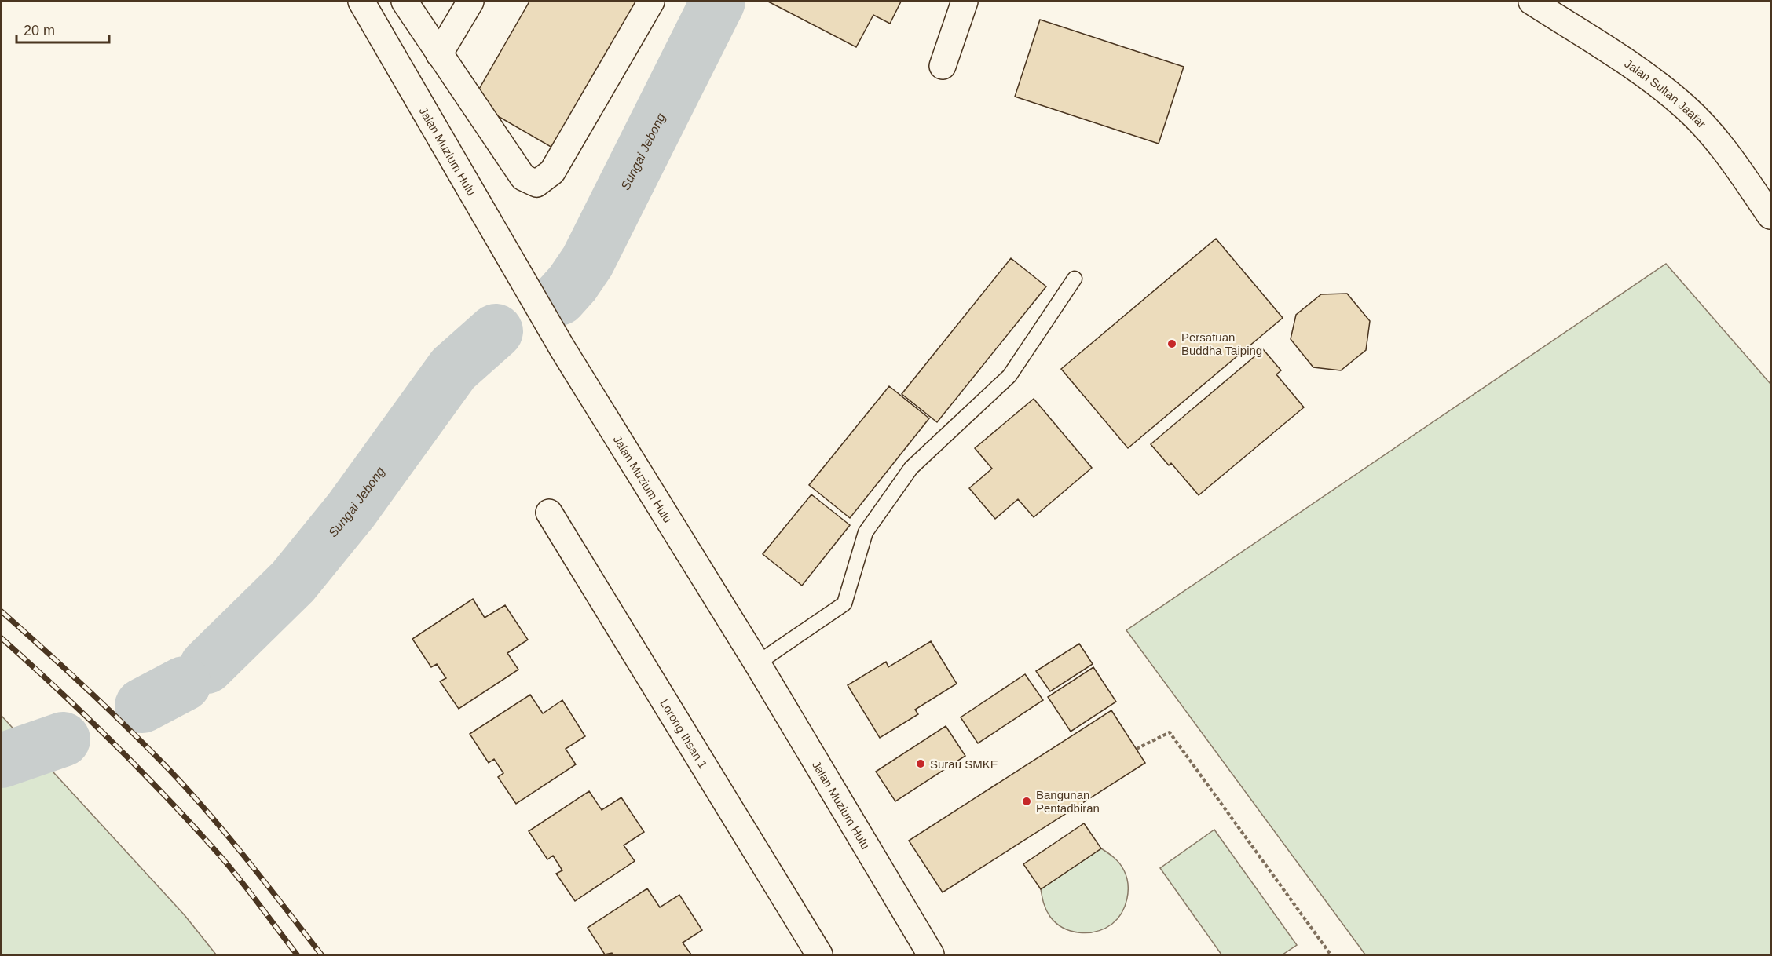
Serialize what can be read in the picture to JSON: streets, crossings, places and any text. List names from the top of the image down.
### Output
{
  "streets": {
    "street": ["Jalan Sultan Jaafar", "Jalan Muzium Hulu", "Lorong Ihsan 1"]
  },
  "water": ["Sungai Jebong"],
  "places": ["Persatuan Buddha Taiping", "Surau SMKE", "Bangunan Pentadbiran"],
  "scale_bar": "20 m"
}
